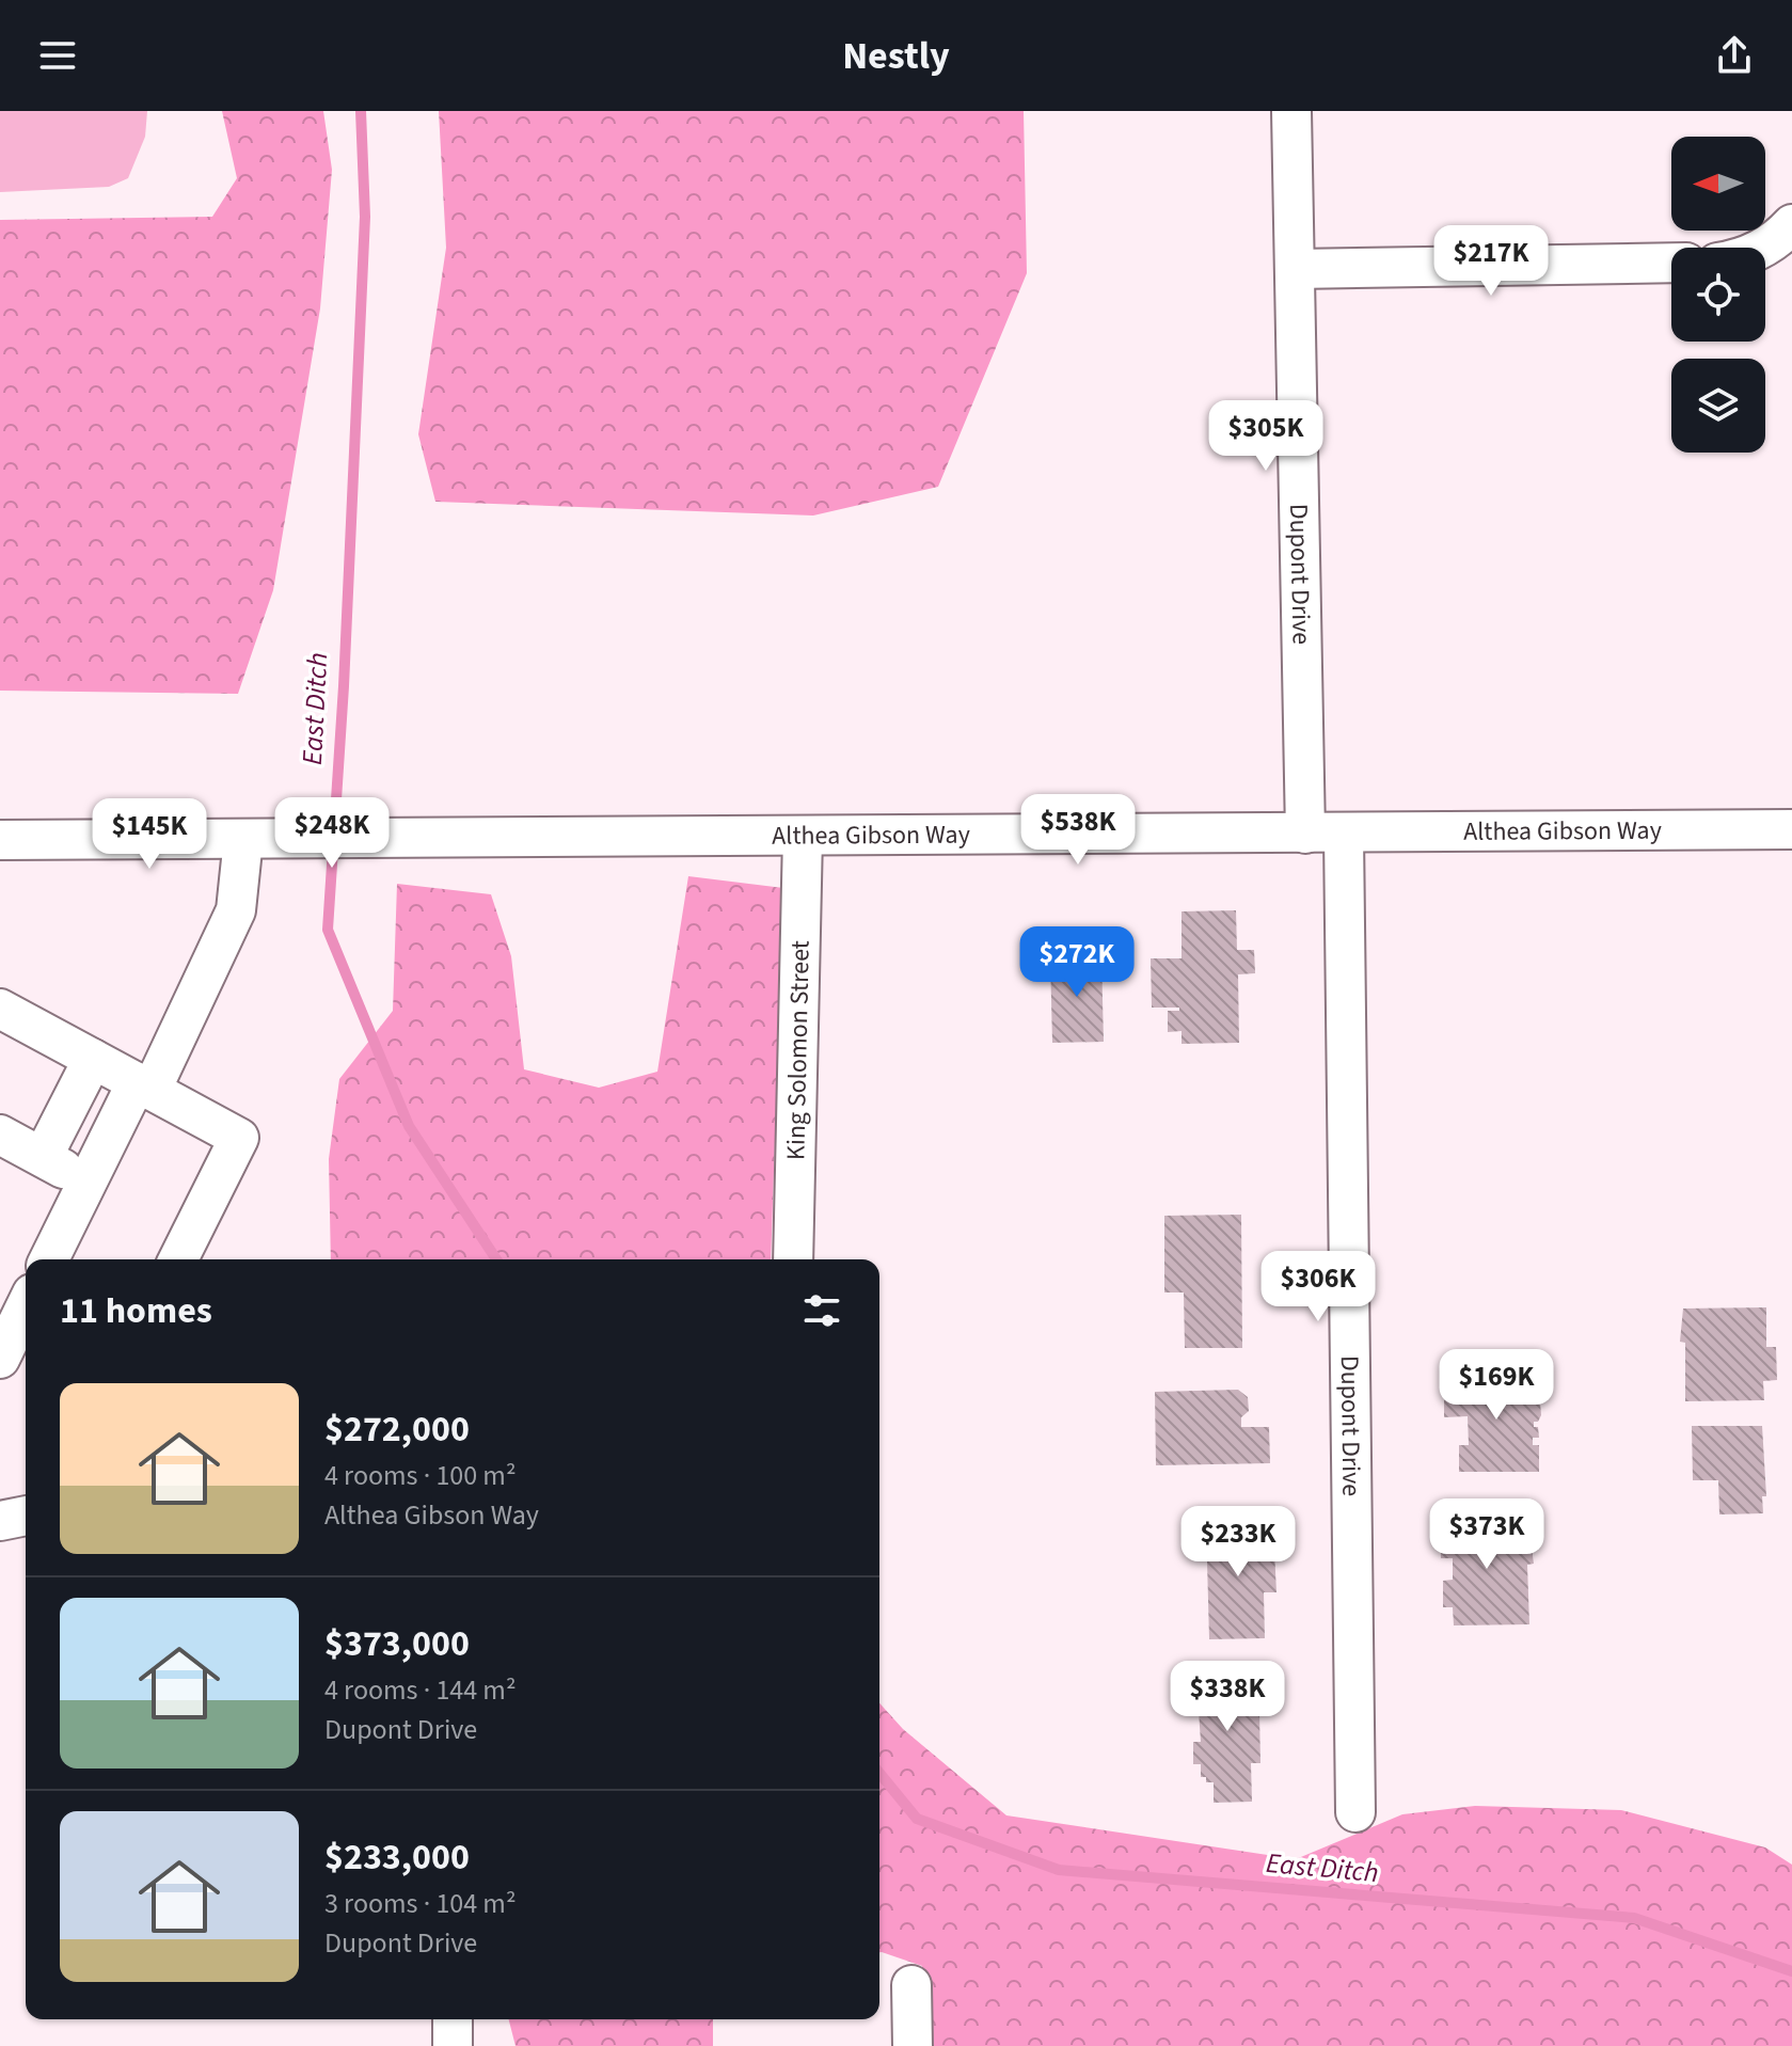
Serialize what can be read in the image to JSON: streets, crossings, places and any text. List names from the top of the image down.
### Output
{
  "streets": {
    "street": ["Dupont Drive", "Althea Gibson Way", "King Solomon Street"]
  },
  "crossings": [
    ["Dupont Drive", "Althea Gibson Way"],
    ["Althea Gibson Way", "King Solomon Street"]
  ],
  "water": ["East Ditch"],
  "north": "left",
  "page": {
    "header": "Nestly",
    "price": [
      "$217K",
      "$305K",
      "$538K",
      "$248K",
      "$145K",
      "$272K",
      "$306K",
      "$169K",
      "$373K",
      "$233K",
      "$338K"
    ],
    "heading": "11 homes",
    "list": [
      {
        "name": "$272,000",
        "note": "4 rooms · 100 m² · Althea Gibson Way"
      },
      {
        "name": "$373,000",
        "note": "4 rooms · 144 m² · Dupont Drive"
      },
      {
        "name": "$233,000",
        "note": "3 rooms · 104 m² · Dupont Drive"
      }
    ]
  }
}
